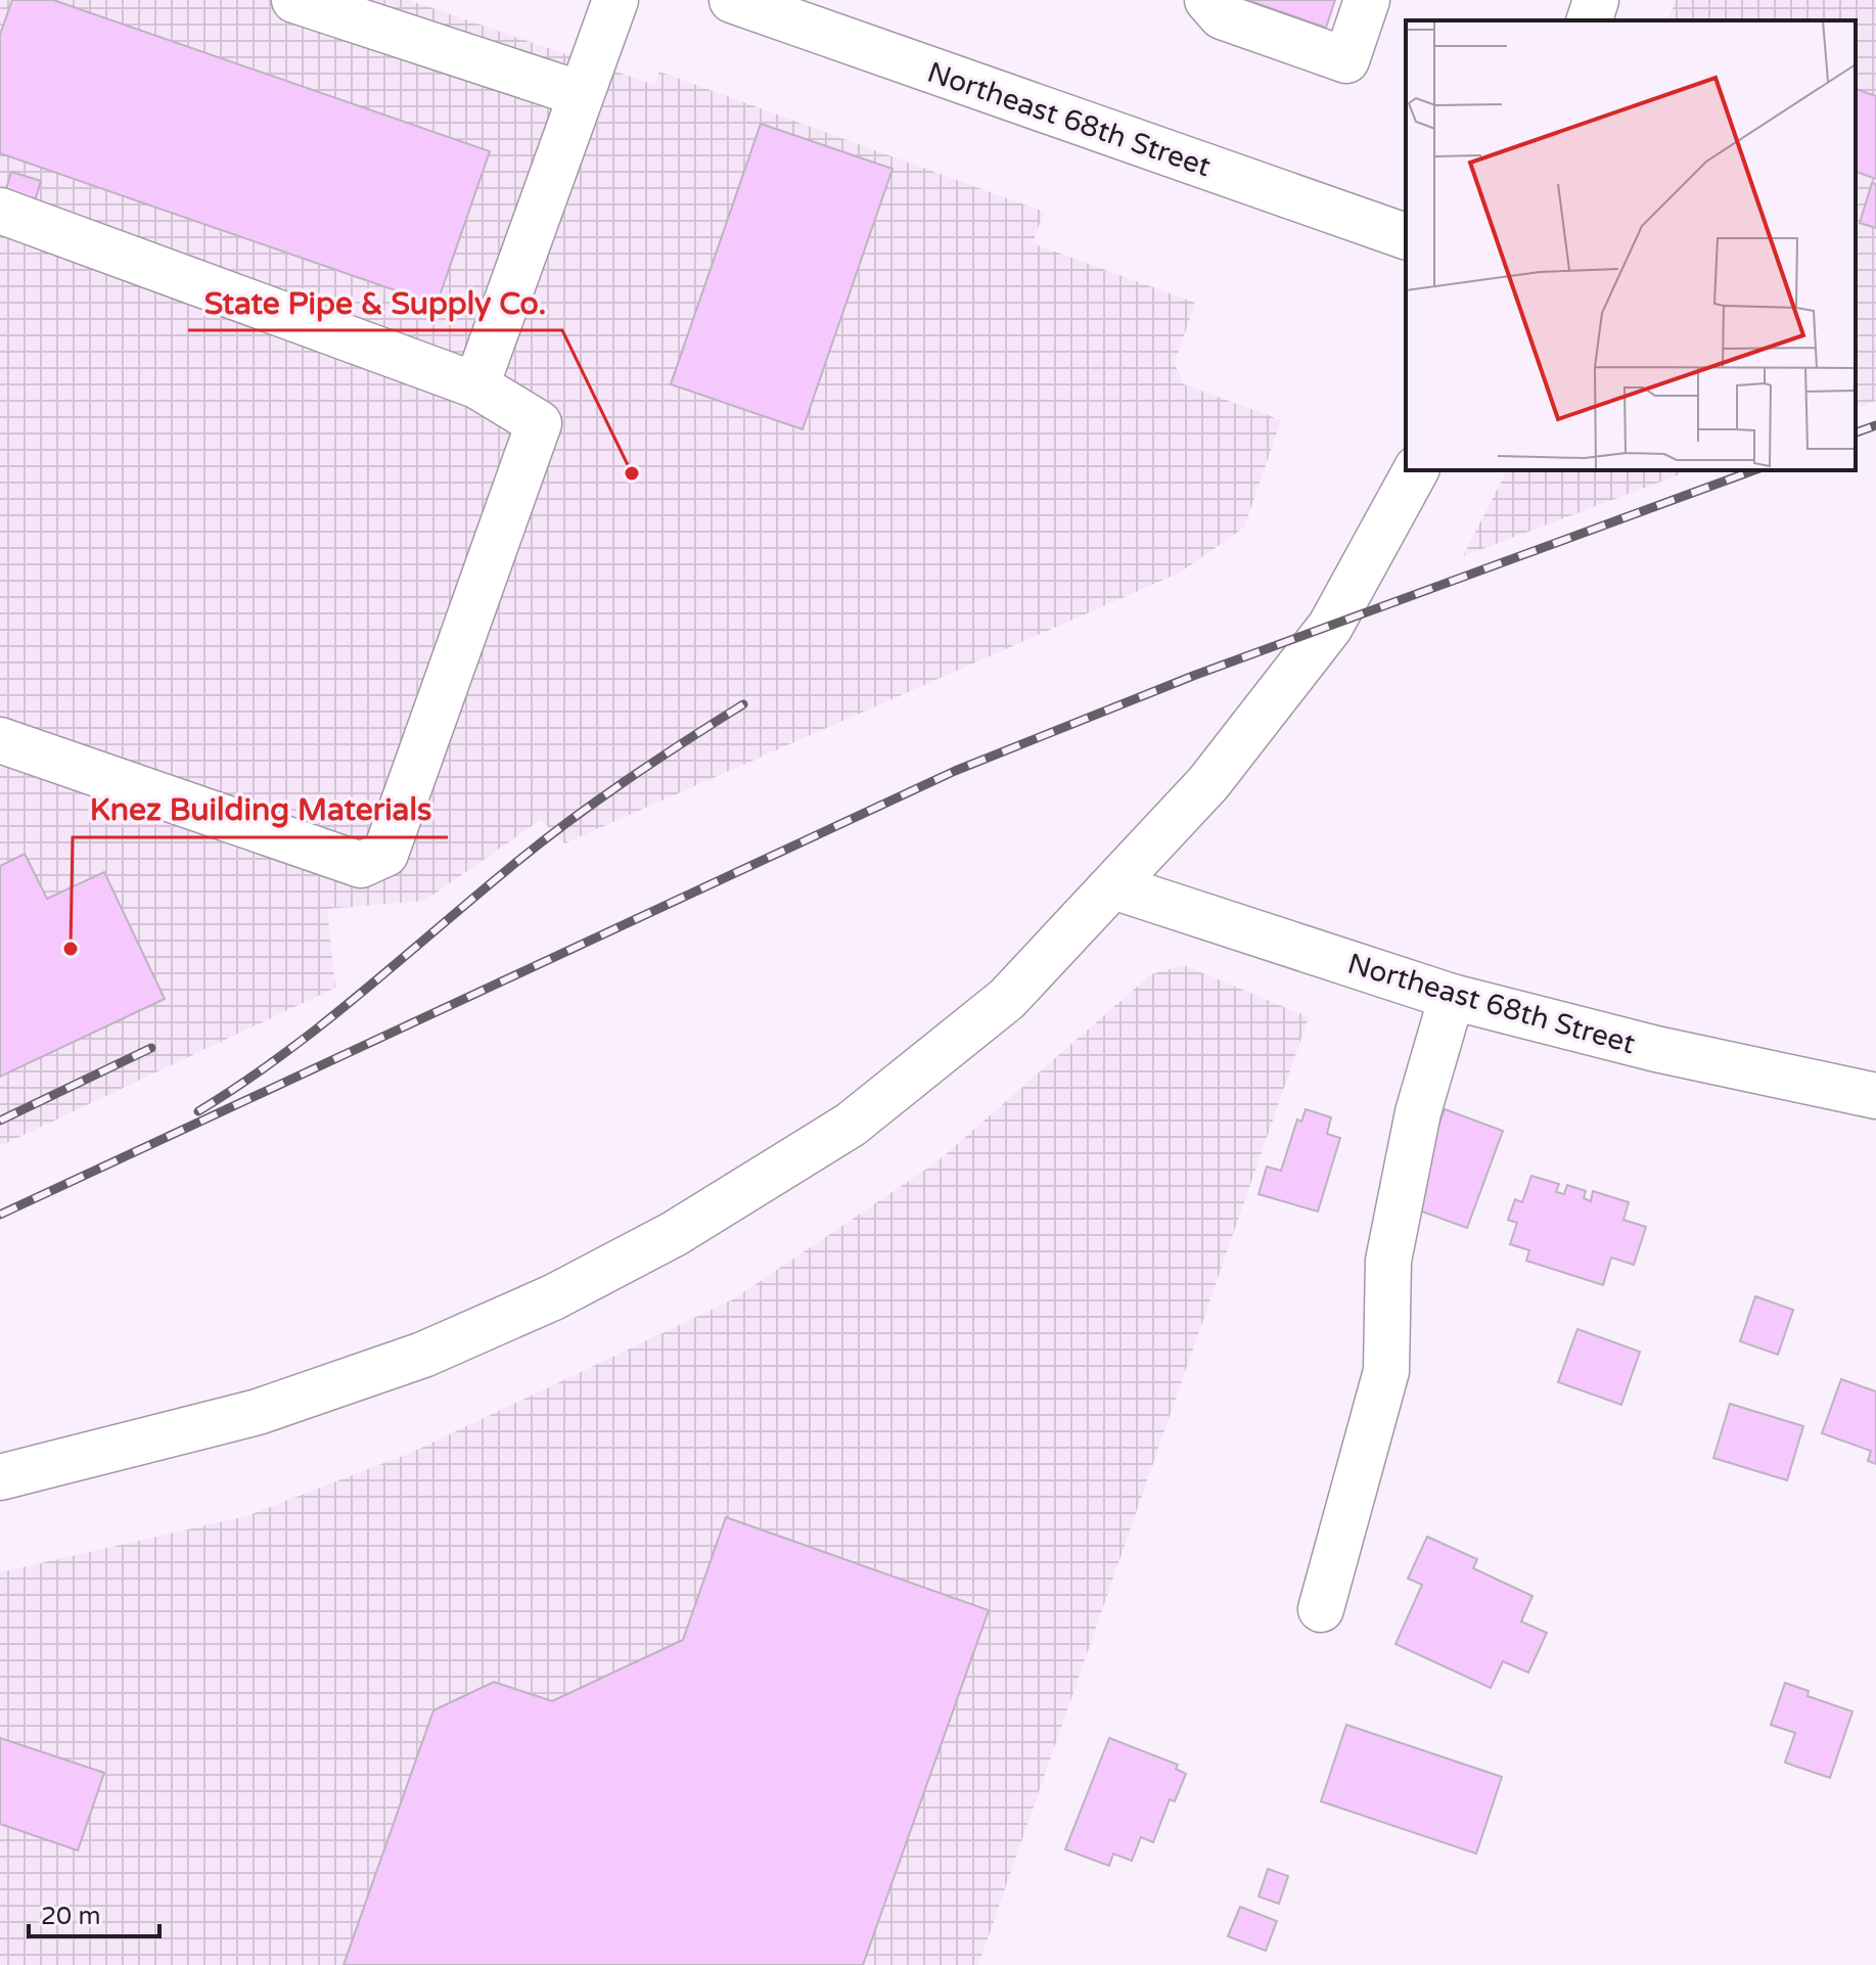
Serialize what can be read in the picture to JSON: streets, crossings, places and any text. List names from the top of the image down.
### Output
{
  "streets": {
    "main road": ["Northeast 68th Street"]
  },
  "places": ["State Pipe & Supply Co.", "Knez Building Materials"],
  "scale_bar": "20 m"
}
